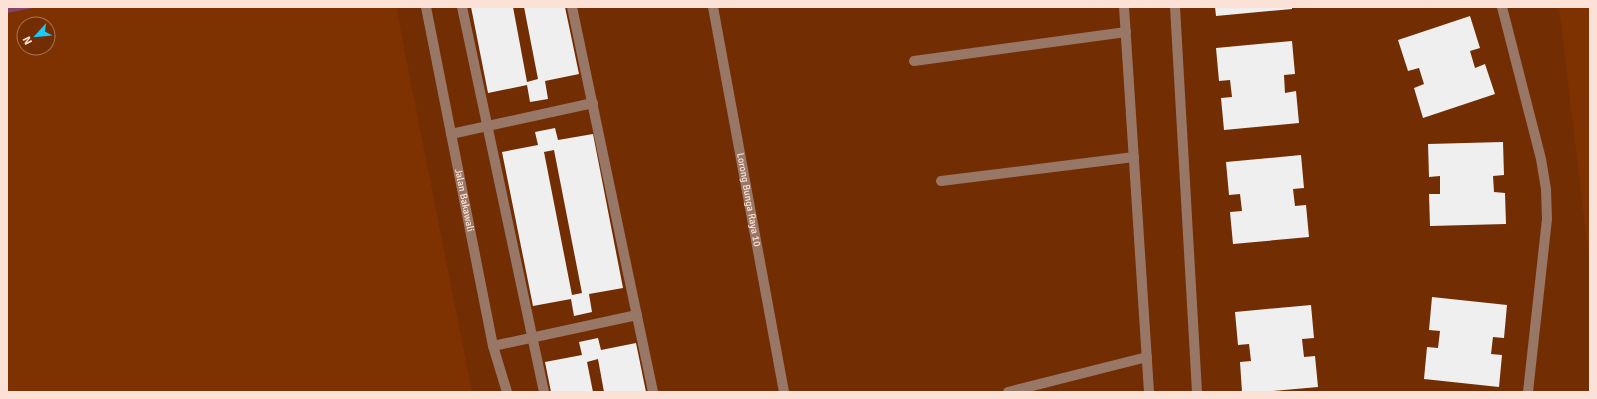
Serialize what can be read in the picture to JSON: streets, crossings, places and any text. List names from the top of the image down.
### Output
{
  "streets": {
    "street": ["Jalan Bakawali", "Lorong Bunga Raya 10"]
  },
  "north": "bottom left"
}
